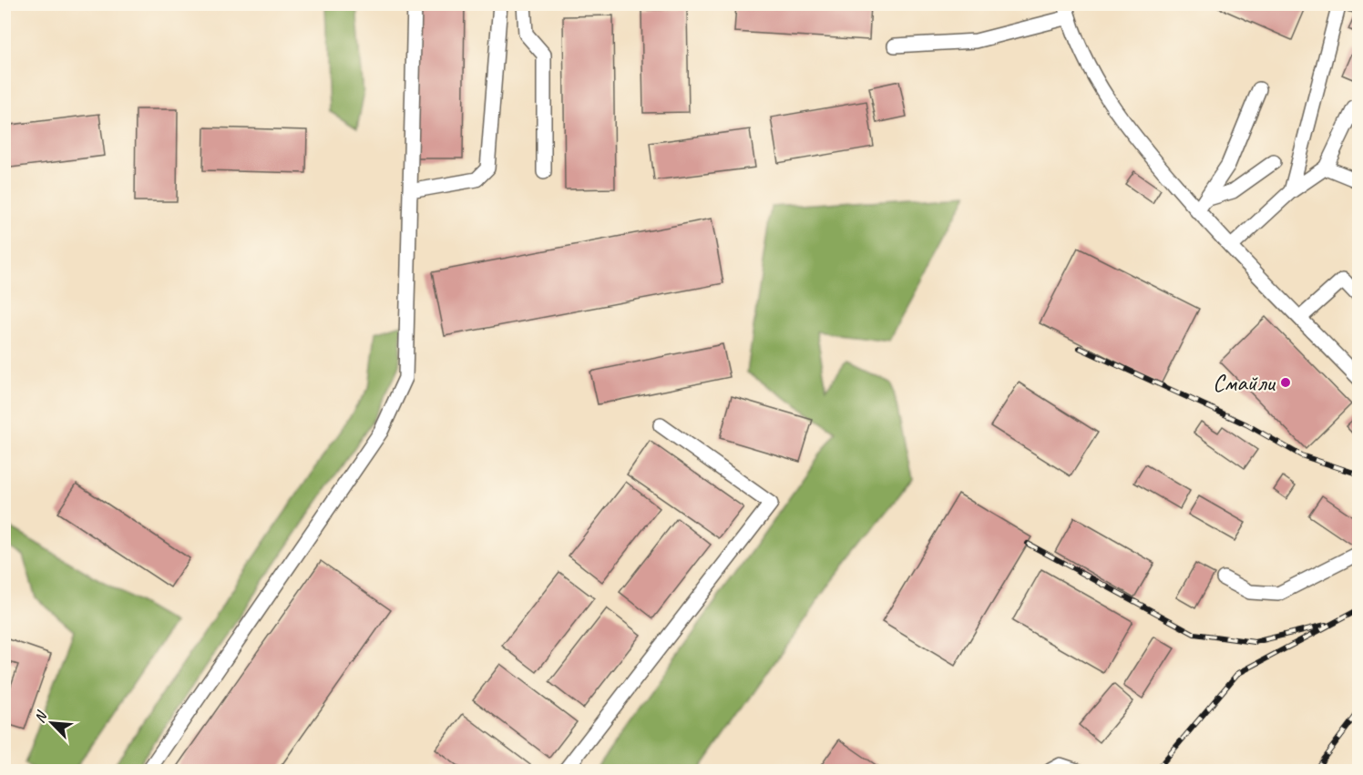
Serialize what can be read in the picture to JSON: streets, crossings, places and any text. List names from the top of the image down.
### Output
{
  "places": ["Смайли"],
  "north": "top left"
}
